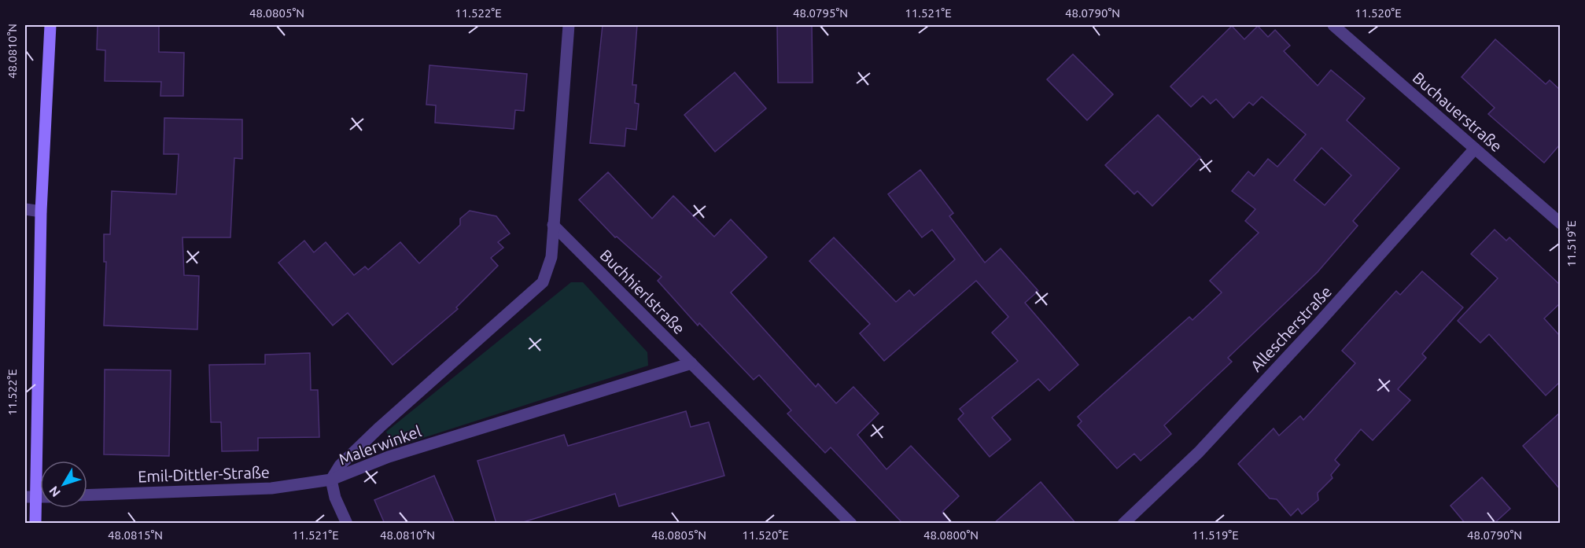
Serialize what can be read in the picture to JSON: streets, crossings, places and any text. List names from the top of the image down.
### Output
{
  "streets": {
    "street": [
      "Buchauerstraße",
      "Buchhierlstraße",
      "Allescherstraße",
      "Malerwinkel",
      "Emil-Dittler-Straße"
    ]
  },
  "crossings": [
    ["Buchauerstraße", "Allescherstraße"],
    ["Buchhierlstraße", "Malerwinkel"],
    ["Malerwinkel", "Emil-Dittler-Straße"]
  ],
  "north": "bottom left",
  "coordinates": [
    "48.0805°N",
    "11.522°E",
    "48.0795°N",
    "11.521°E",
    "48.0790°N",
    "11.520°E",
    "48.0810°N",
    "11.519°E",
    "48.0815°N",
    "48.0800°N"
  ]
}
